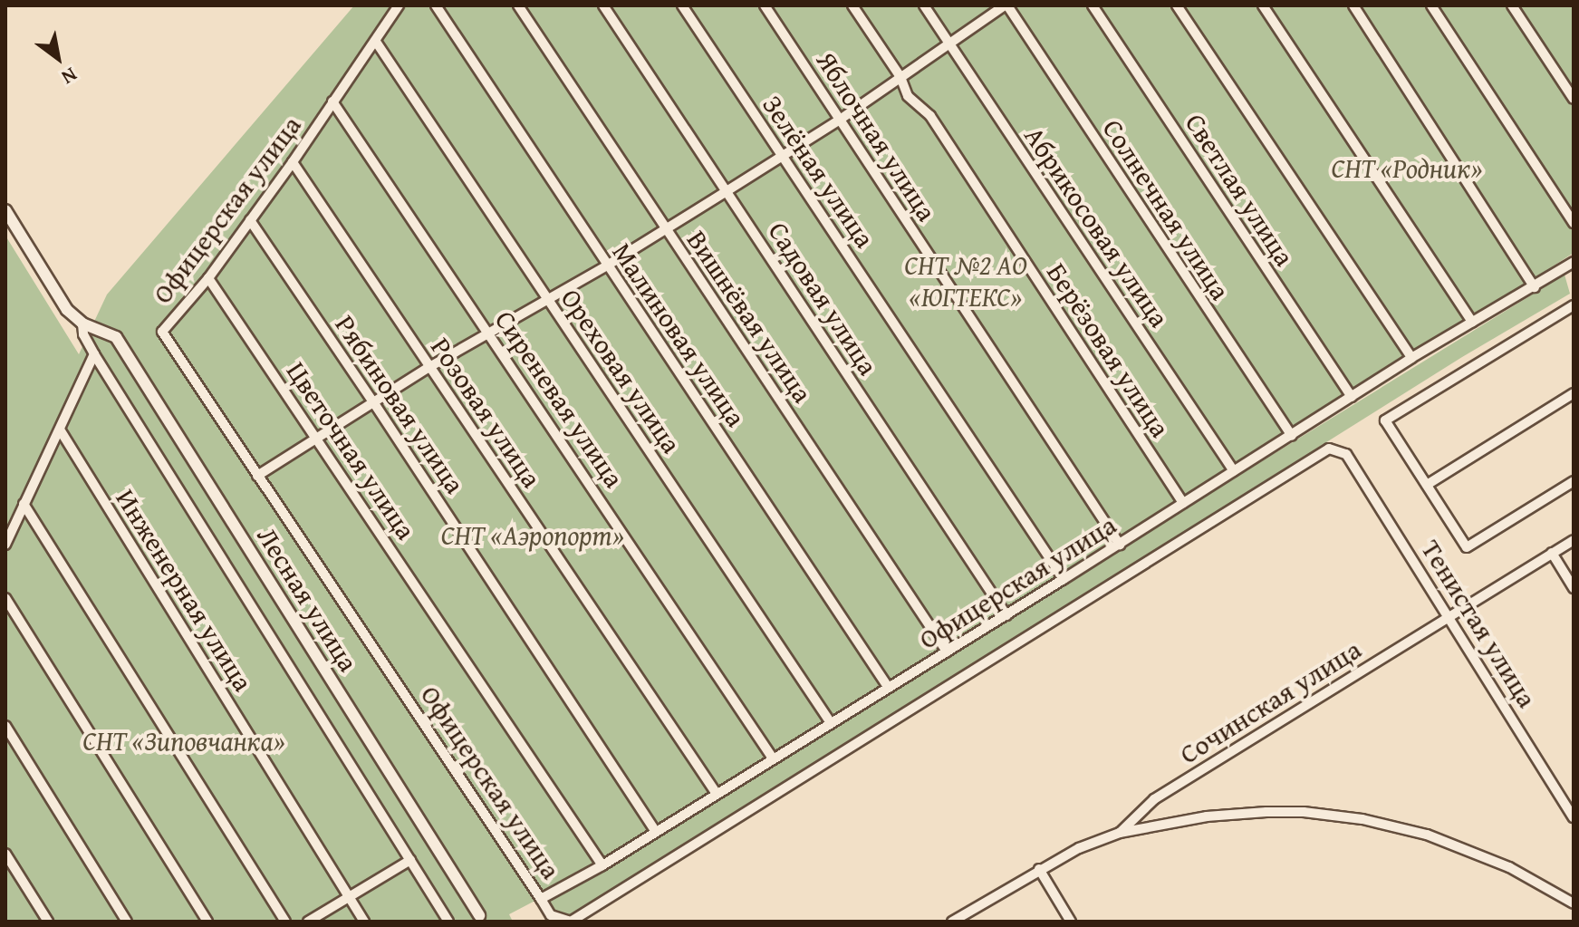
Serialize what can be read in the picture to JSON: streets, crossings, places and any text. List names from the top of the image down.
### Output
{
  "streets": {
    "street": [
      "Яблочная улица",
      "Зелёная улица",
      "Светлая улица",
      "Офицерская улица",
      "Солнечная улица",
      "Абрикосовая улица",
      "Садовая улица",
      "Вишнёвая улица",
      "Малиновая улица",
      "Берёзовая улица",
      "Ореховая улица",
      "Сиреневая улица",
      "Рябиновая улица",
      "Розовая улица",
      "Цветочная улица",
      "Инженерная улица",
      "Лесная улица",
      "Тенистая улица",
      "Сочинская улица"
    ]
  },
  "crossings": [
    ["Яблочная улица", "Офицерская улица"],
    ["Зелёная улица", "Офицерская улица"],
    ["Светлая улица", "Офицерская улица"],
    ["Офицерская улица", "Солнечная улица"],
    ["Офицерская улица", "Абрикосовая улица"],
    ["Офицерская улица", "Садовая улица"],
    ["Офицерская улица", "Вишнёвая улица"],
    ["Офицерская улица", "Малиновая улица"],
    ["Офицерская улица", "Берёзовая улица"],
    ["Офицерская улица", "Ореховая улица"],
    ["Офицерская улица", "Сиреневая улица"],
    ["Офицерская улица", "Рябиновая улица"],
    ["Офицерская улица", "Розовая улица"],
    ["Офицерская улица", "Цветочная улица"],
    ["Тенистая улица", "Сочинская улица"]
  ],
  "parks": [
    "СНТ «Родник»",
    "СНТ №2 АО «ЮГТЕКС»",
    "СНТ «Аэропорт»",
    "СНТ «Зиповчанка»"
  ],
  "north": "bottom right"
}
